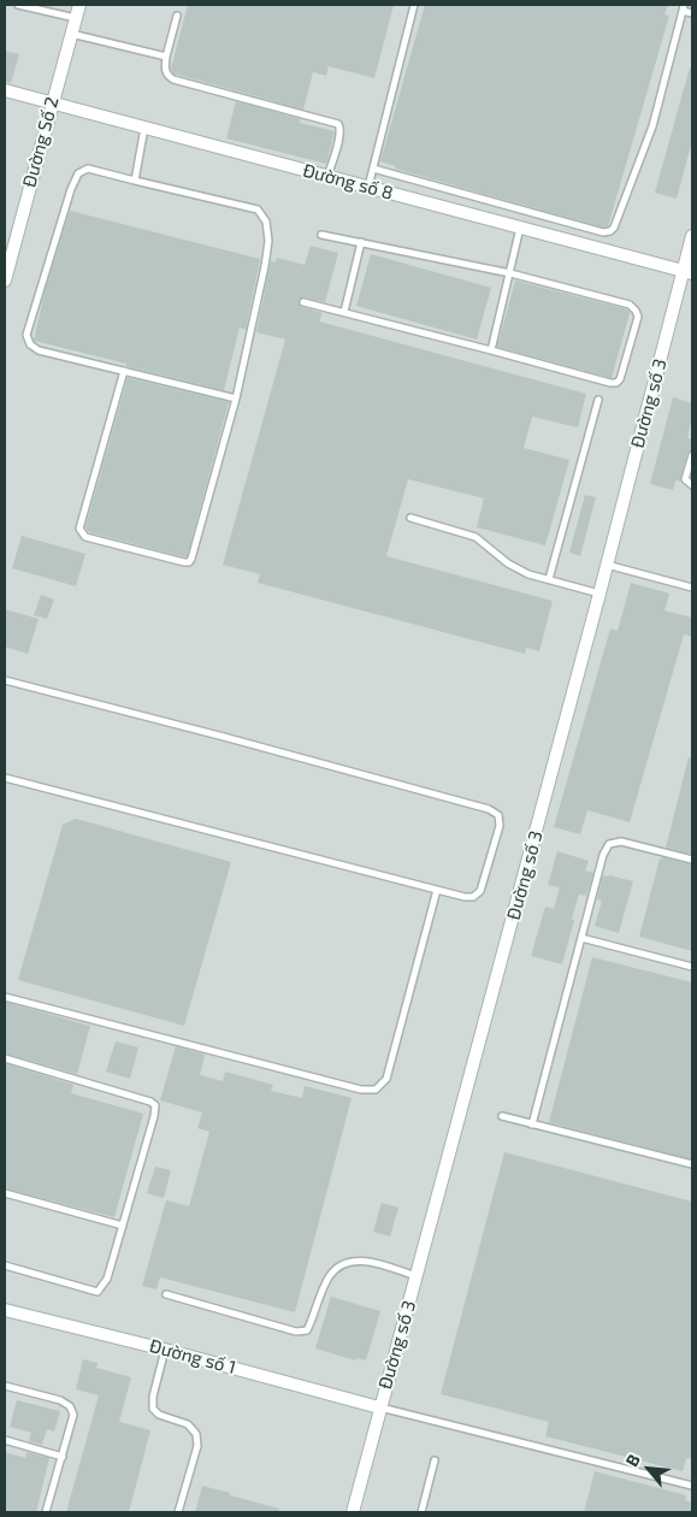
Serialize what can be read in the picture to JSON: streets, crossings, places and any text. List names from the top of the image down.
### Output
{
  "streets": {
    "street": [
      "Đường Số 2",
      "Đường số 8",
      "Đường số 3",
      "Đường số 1"
    ]
  },
  "crossings": [
    ["Đường Số 2", "Đường số 8"],
    ["Đường số 8", "Đường số 3"],
    ["Đường số 3", "Đường số 1"]
  ],
  "north": "top left"
}
